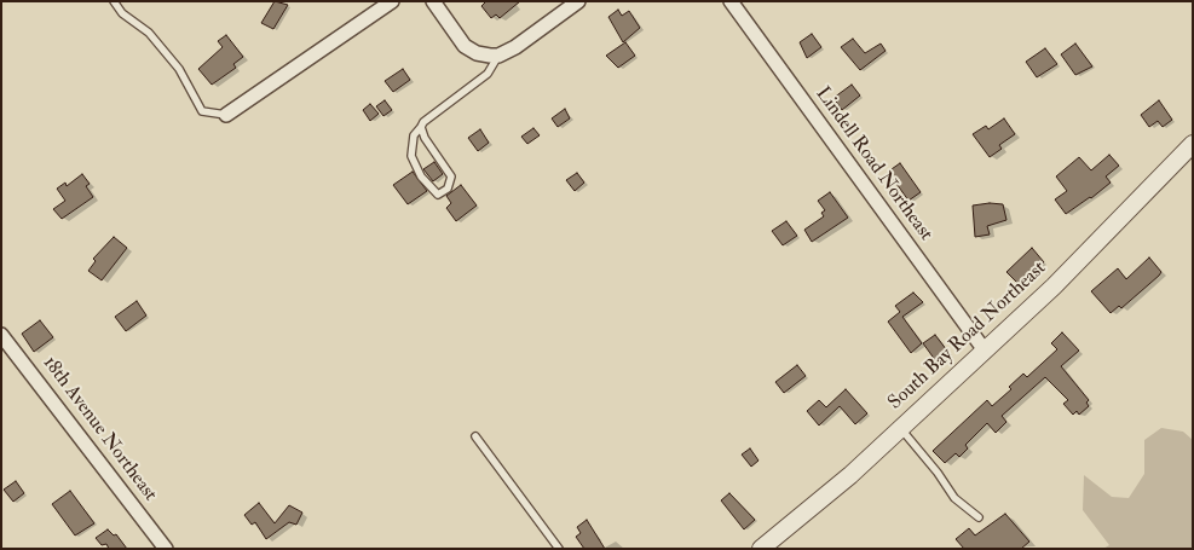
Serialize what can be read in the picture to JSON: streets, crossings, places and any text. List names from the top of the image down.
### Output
{
  "streets": {
    "street": ["Lindell Road Northeast", "South Bay Road Northeast", "18th Avenue Northeast"]
  },
  "crossings": [
    ["Lindell Road Northeast", "South Bay Road Northeast"]
  ]
}
